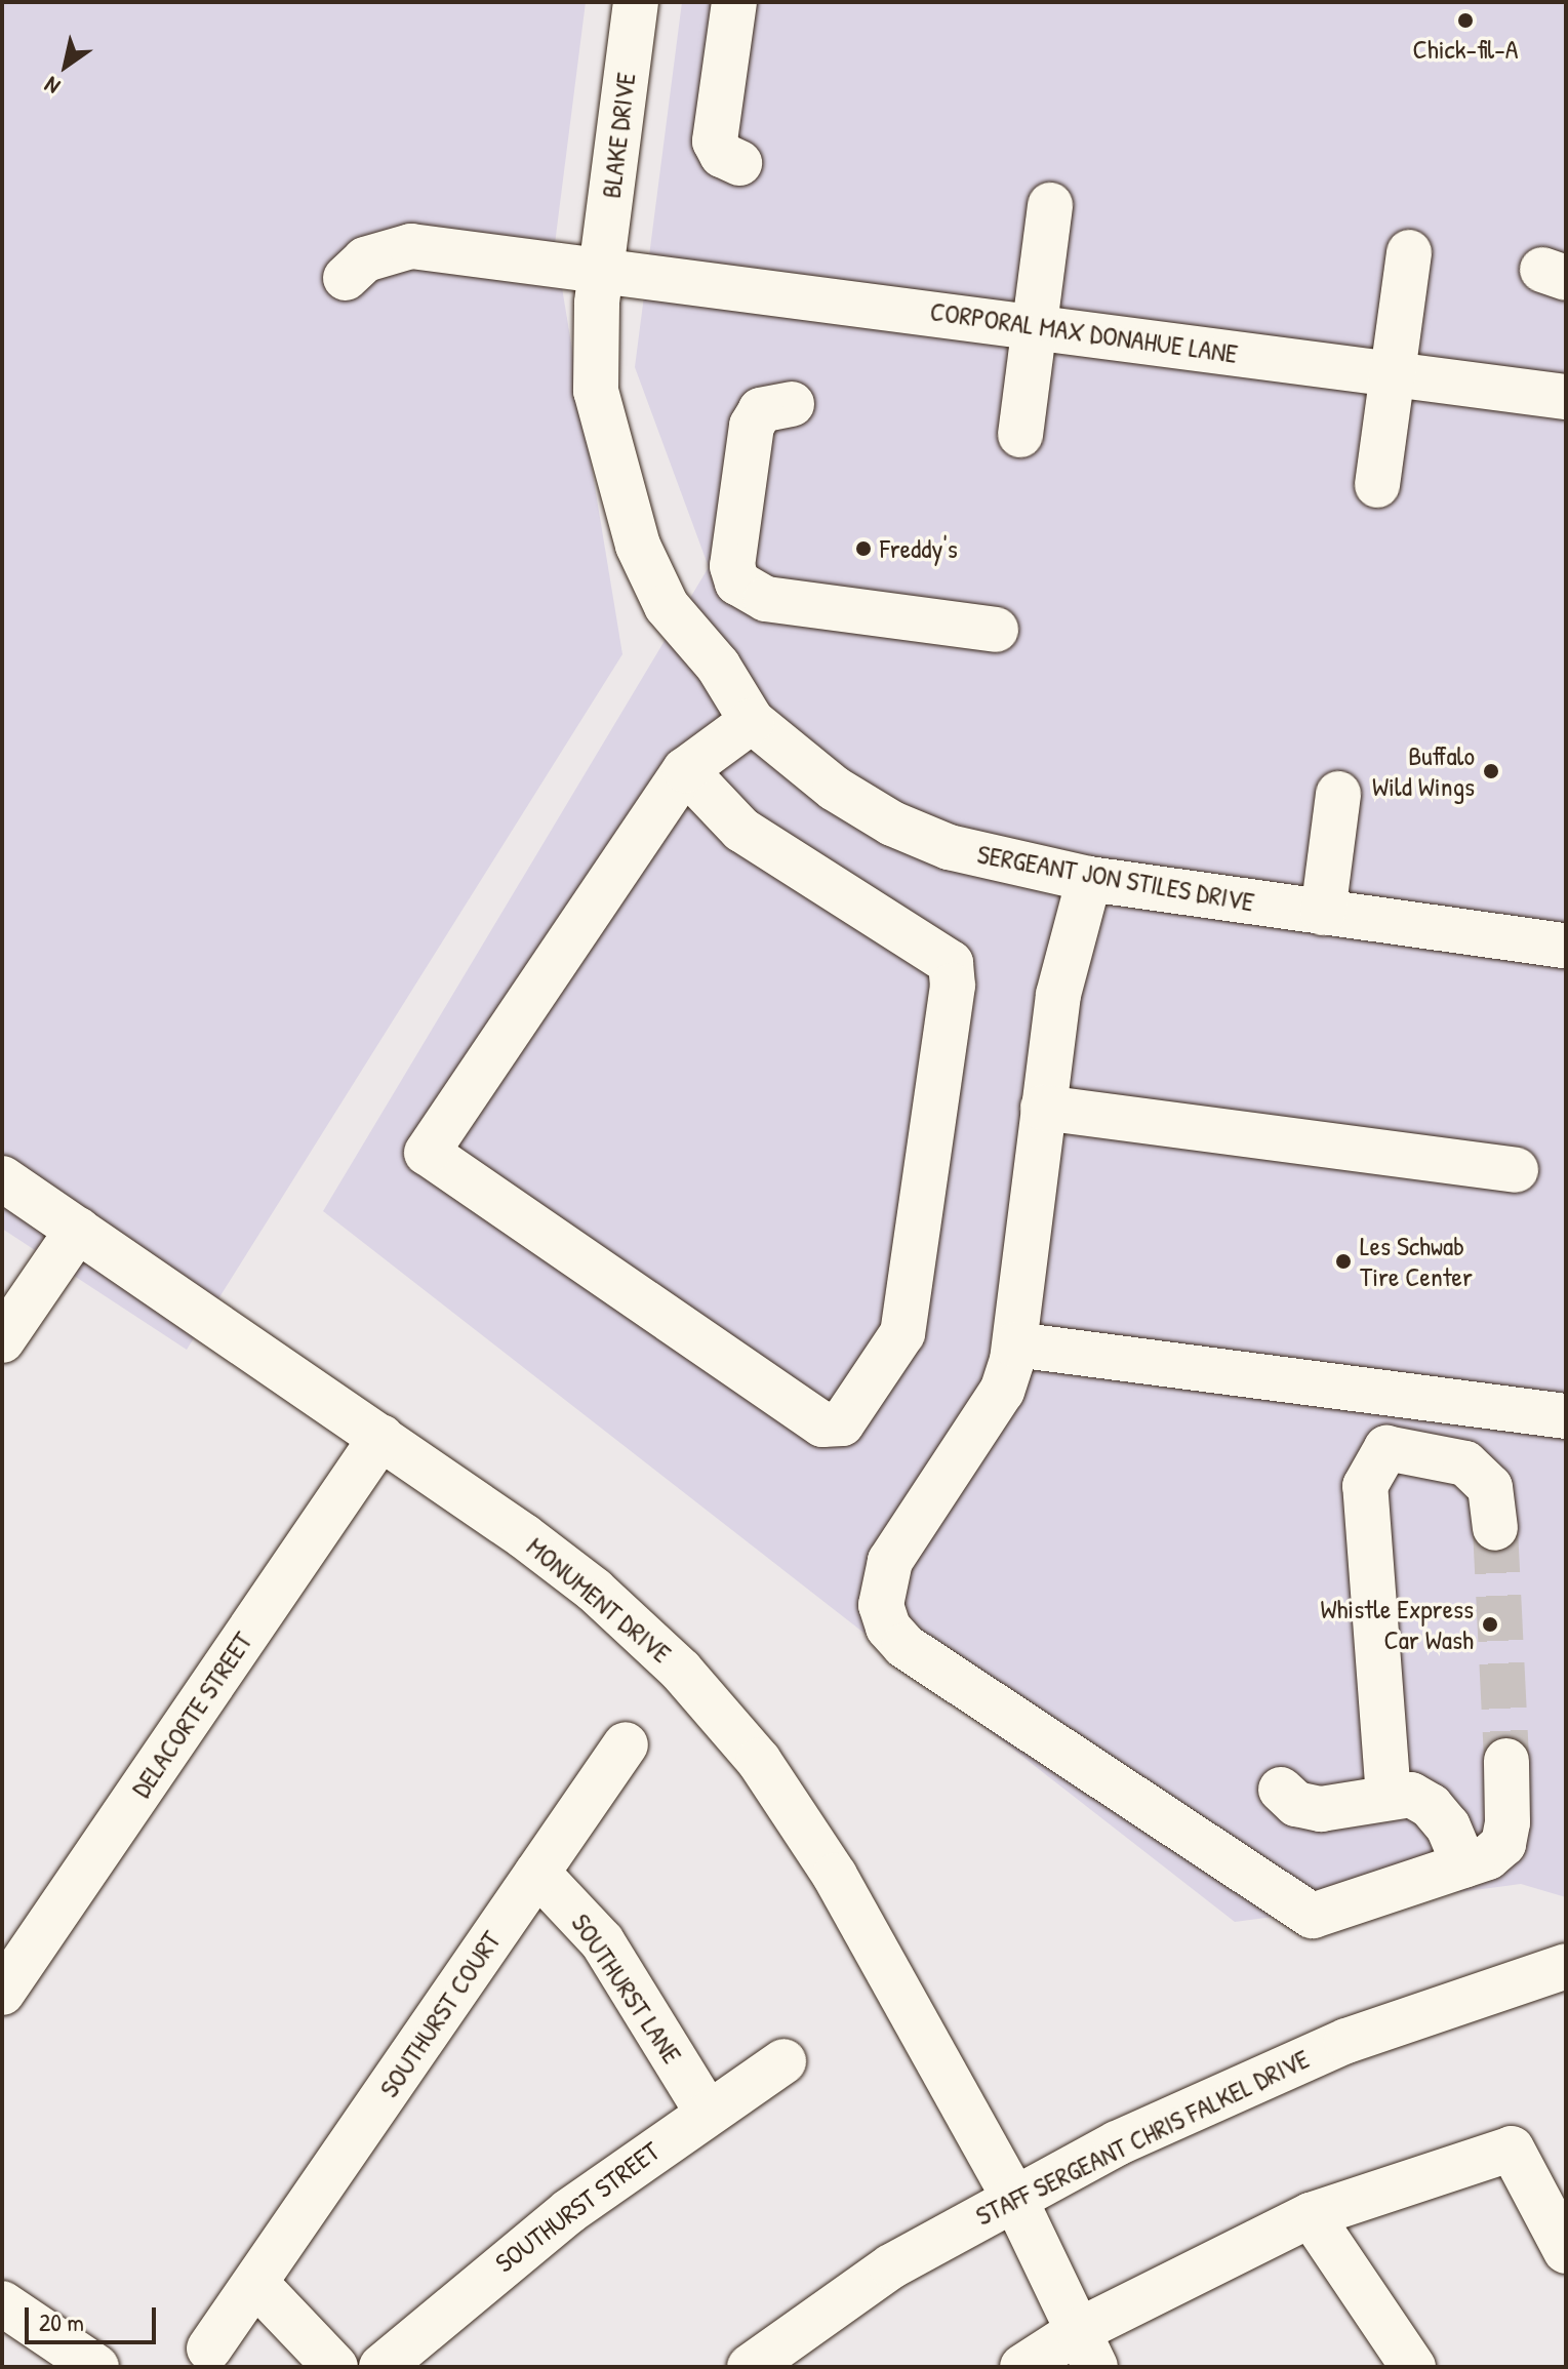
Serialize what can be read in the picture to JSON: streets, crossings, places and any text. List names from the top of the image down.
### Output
{
  "streets": {
    "street": [
      "BLAKE DRIVE",
      "CORPORAL MAX DONAHUE LANE",
      "SERGEANT JON STILES DRIVE",
      "MONUMENT DRIVE",
      "DELACORTE STREET",
      "SOUTHURST LANE",
      "SOUTHURST COURT",
      "STAFF SERGEANT CHRIS FALKEL DRIVE",
      "SOUTHURST STREET"
    ]
  },
  "crossings": [
    ["BLAKE DRIVE", "CORPORAL MAX DONAHUE LANE"],
    ["BLAKE DRIVE", "SERGEANT JON STILES DRIVE"],
    ["CORPORAL MAX DONAHUE LANE", "SERGEANT JON STILES DRIVE"],
    ["MONUMENT DRIVE", "DELACORTE STREET"],
    ["MONUMENT DRIVE", "STAFF SERGEANT CHRIS FALKEL DRIVE"],
    ["SOUTHURST LANE", "SOUTHURST COURT"],
    ["SOUTHURST LANE", "SOUTHURST STREET"]
  ],
  "places": [
    "Chick-fil-A",
    "Freddy's",
    "Buffalo Wild Wings",
    "Les Schwab Tire Center",
    "Whistle Express Car Wash"
  ],
  "scale_bar": "20 m",
  "north": "bottom left"
}
